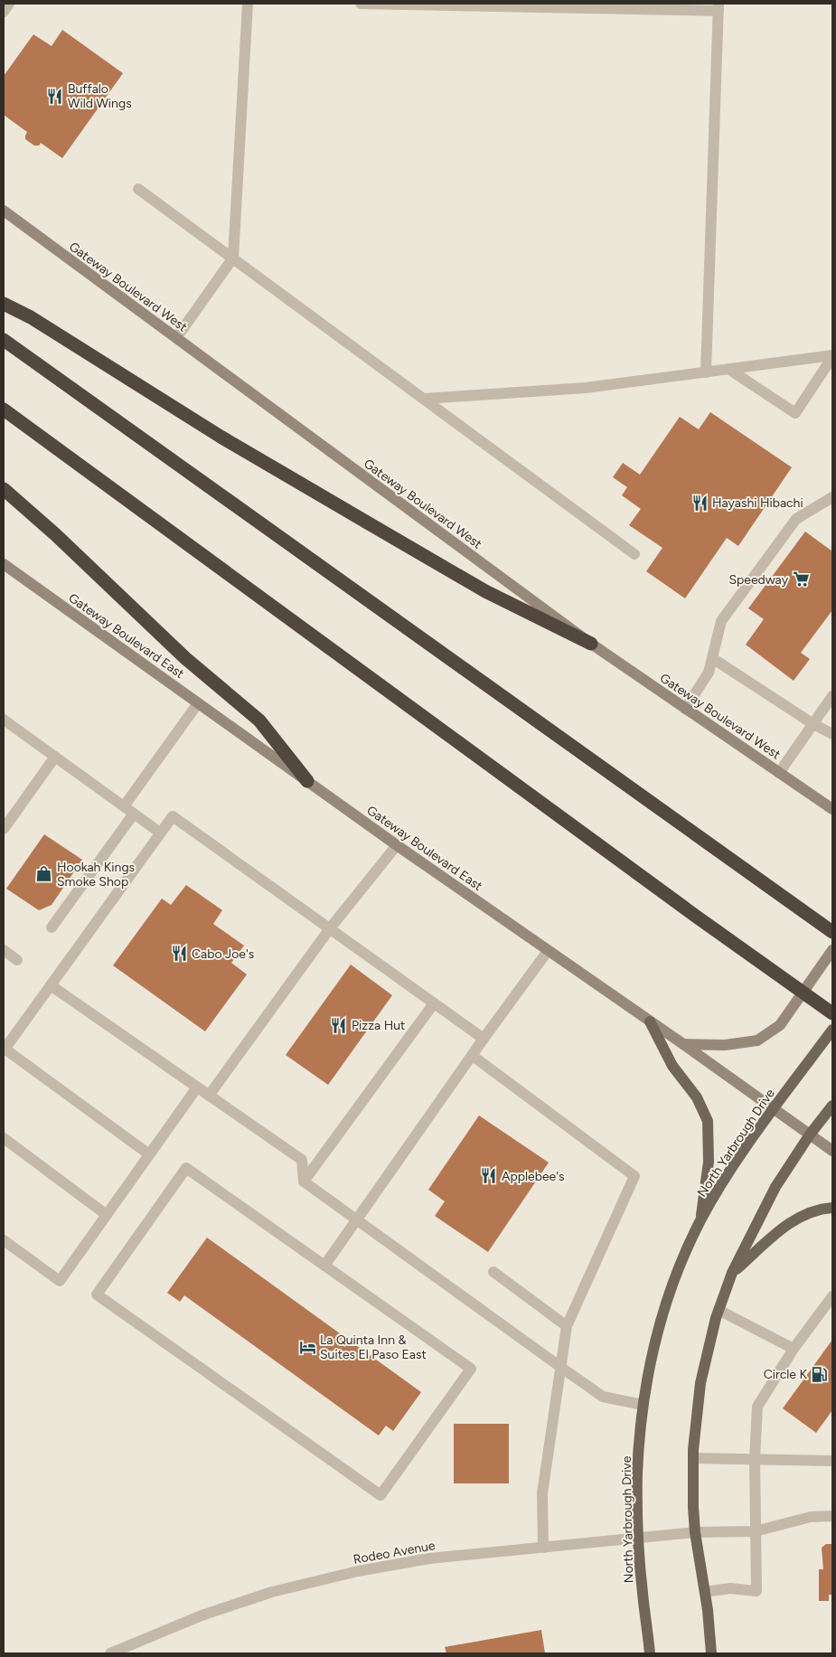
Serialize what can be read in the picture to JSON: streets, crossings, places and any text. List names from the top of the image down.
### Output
{
  "streets": {
    "main road": ["Gateway Boulevard West", "Gateway Boulevard East", "North Yarbrough Drive"],
    "street": ["Rodeo Avenue"]
  },
  "crossings": [
    ["Gateway Boulevard East", "North Yarbrough Drive"],
    ["North Yarbrough Drive", "Rodeo Avenue"]
  ],
  "places": {
    "restaurant": [
      "Buffalo Wild Wings",
      "Hayashi Hibachi",
      "Cabo Joe's",
      "Pizza Hut",
      "Applebee's"
    ],
    "supermarket": ["Speedway"],
    "shop": ["Hookah Kings Smoke Shop"],
    "hotel": ["La Quinta Inn & Suites El Paso East"],
    "fuel station": ["Circle K"]
  }
}
